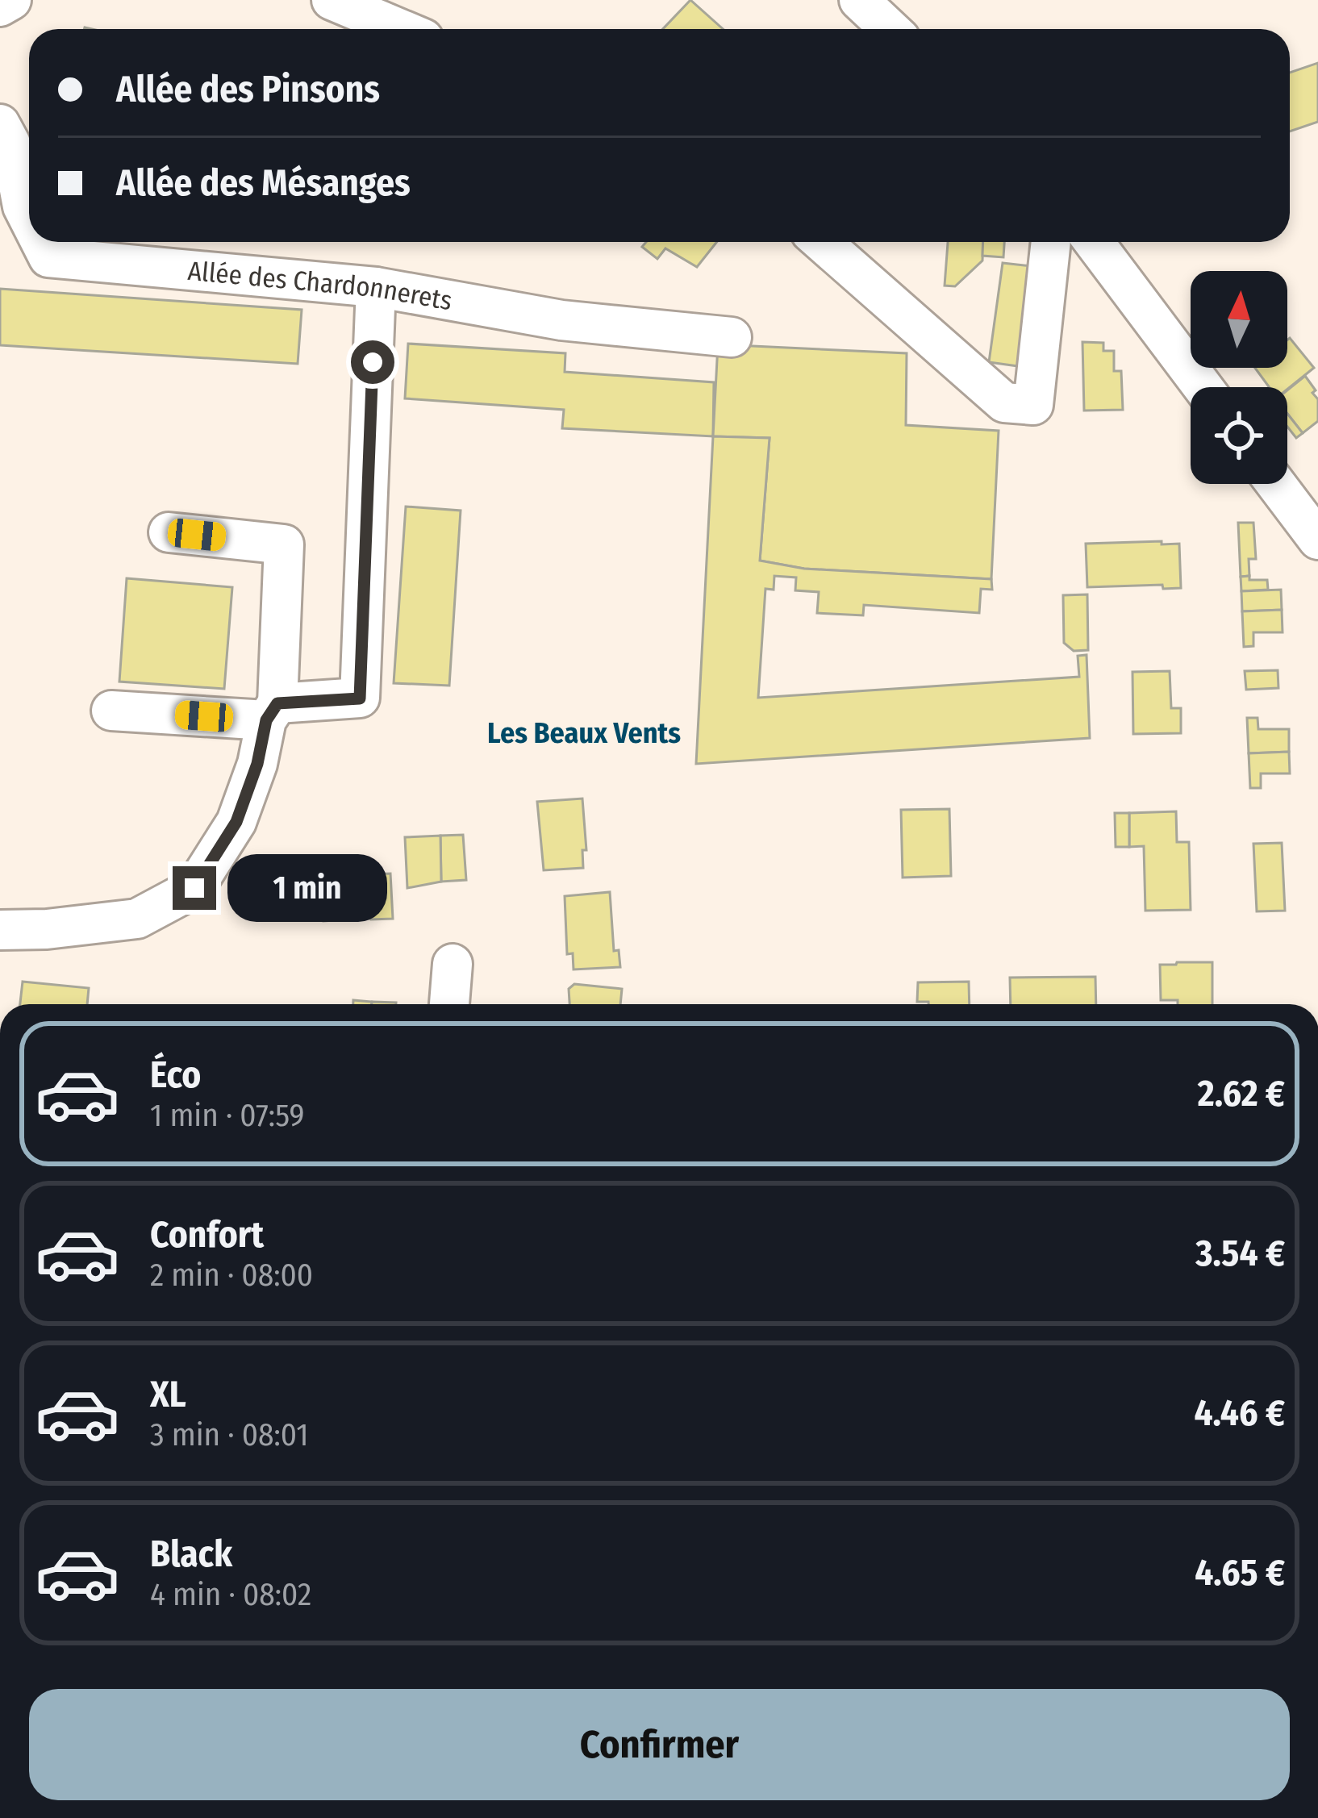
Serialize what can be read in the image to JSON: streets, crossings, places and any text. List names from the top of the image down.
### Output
{
  "streets": {
    "street": ["Allée des Chardonnerets"]
  },
  "districts": ["Les Beaux Vents"],
  "north": "top",
  "page": {
    "banner": ["Allée des Pinsons", "Allée des Mésanges"],
    "bubble": "1 min",
    "list": [
      {
        "name": "Éco",
        "note": "1 min · 07:59",
        "value": "2.62 €"
      },
      {
        "name": "Confort",
        "note": "2 min · 08:00",
        "value": "3.54 €"
      },
      {
        "name": "XL",
        "note": "3 min · 08:01",
        "value": "4.46 €"
      },
      {
        "name": "Black",
        "note": "4 min · 08:02",
        "value": "4.65 €"
      }
    ],
    "buttons": "Confirmer"
  }
}
